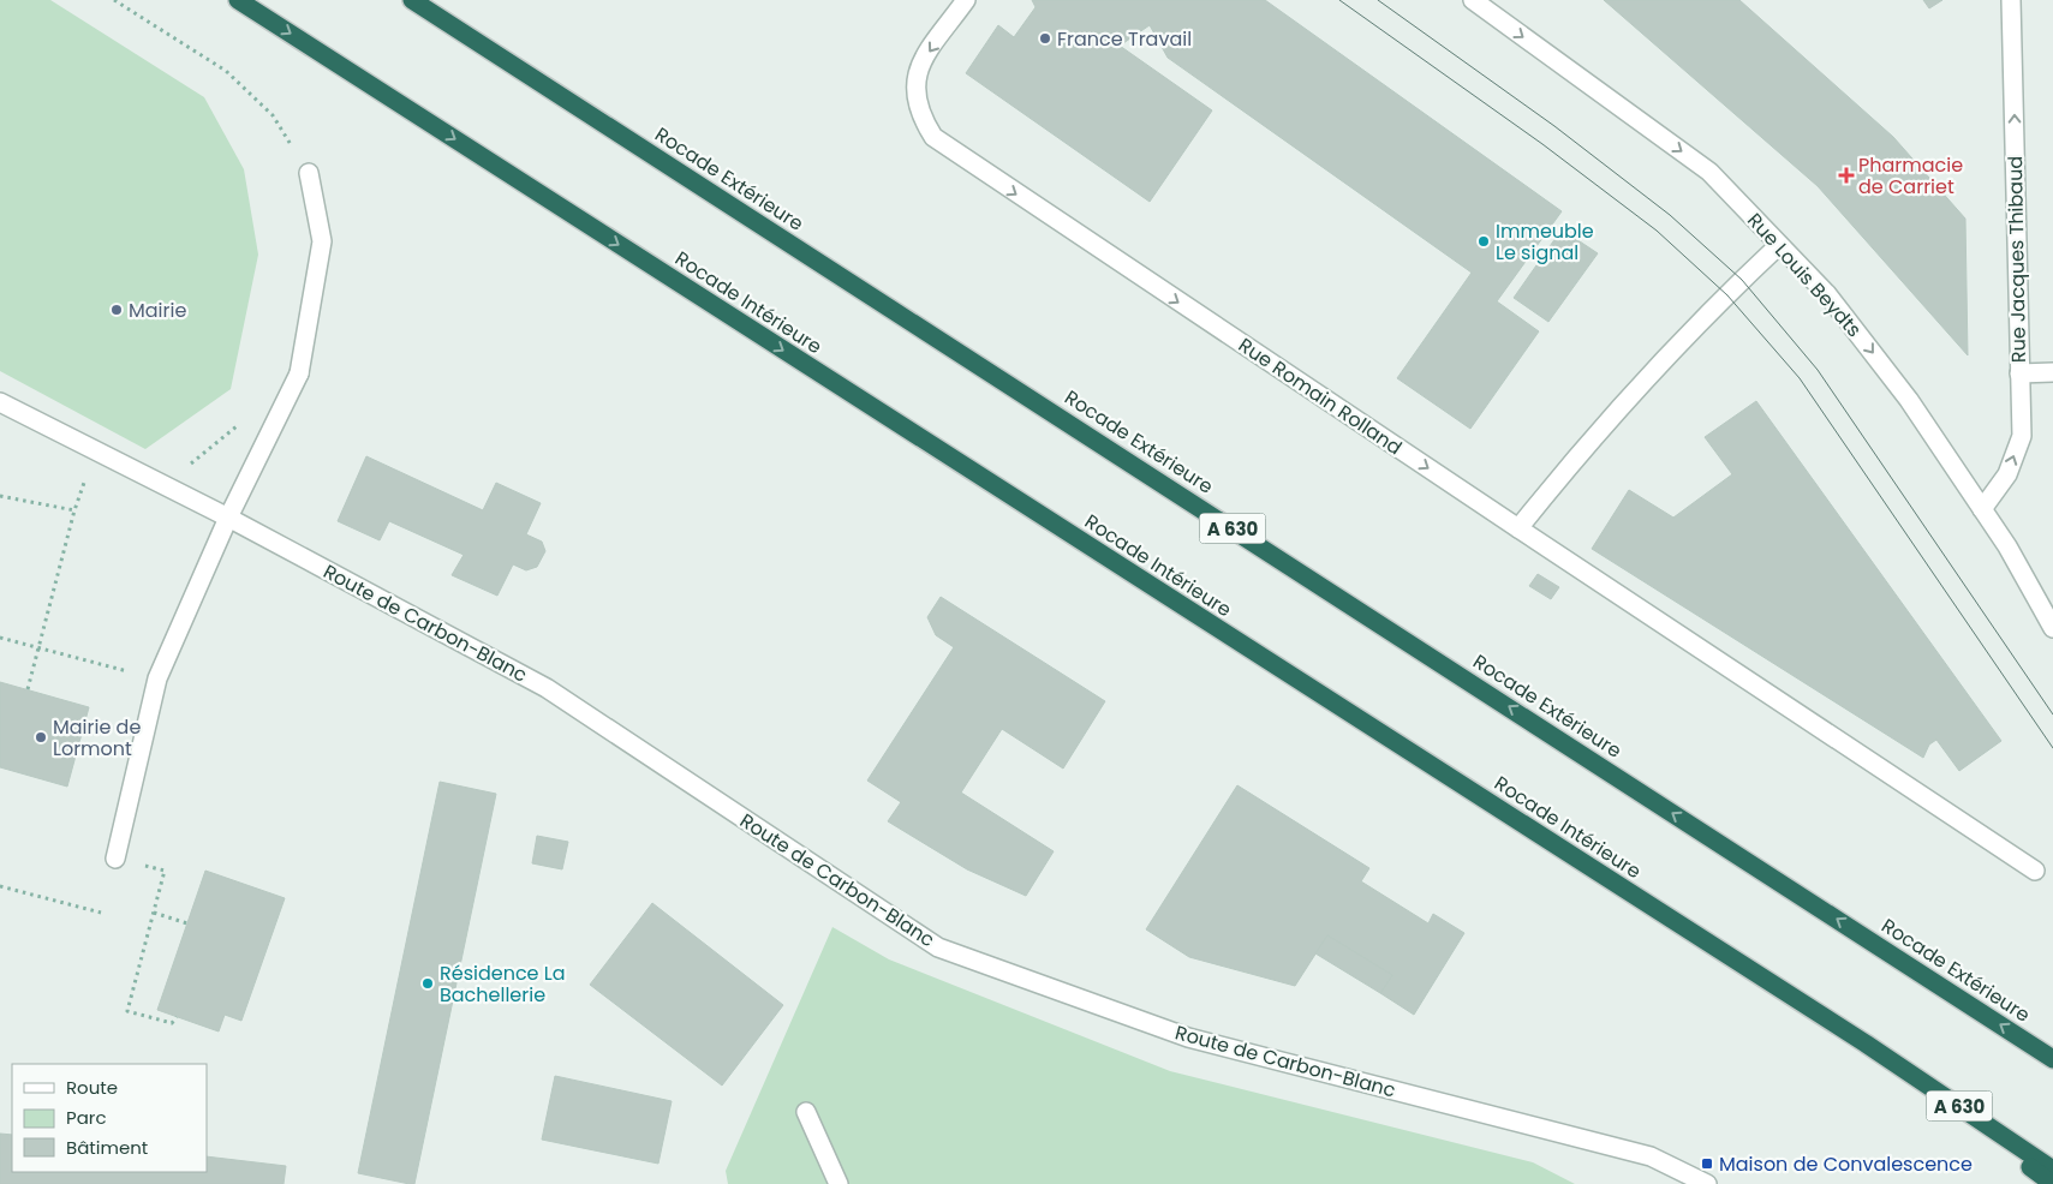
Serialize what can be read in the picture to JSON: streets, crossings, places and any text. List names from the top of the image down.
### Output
{
  "streets": {
    "highway": ["Rocade Extérieure", "Rocade Intérieure", "A 630"],
    "street": [
      "Rue Jacques Thibaud",
      "Rue Louis Beydts",
      "Rue Romain Rolland",
      "Route de Carbon-Blanc"
    ]
  },
  "crossings": [
    ["Rue Jacques Thibaud", "Rue Louis Beydts"]
  ],
  "one_way": [
    "Rocade Extérieure",
    "Rue Jacques Thibaud",
    "Rue Louis Beydts",
    "Rocade Intérieure",
    "Rue Romain Rolland"
  ],
  "places": {
    "other": [
      "France Travail",
      "Immeuble Le signal",
      "Mairie",
      "Mairie de Lormont",
      "Résidence La Bachellerie"
    ],
    "health": ["Pharmacie de Carriet"],
    "transit": ["Maison de Convalescence"]
  },
  "legend": ["Route", "Parc", "Bâtiment"]
}
